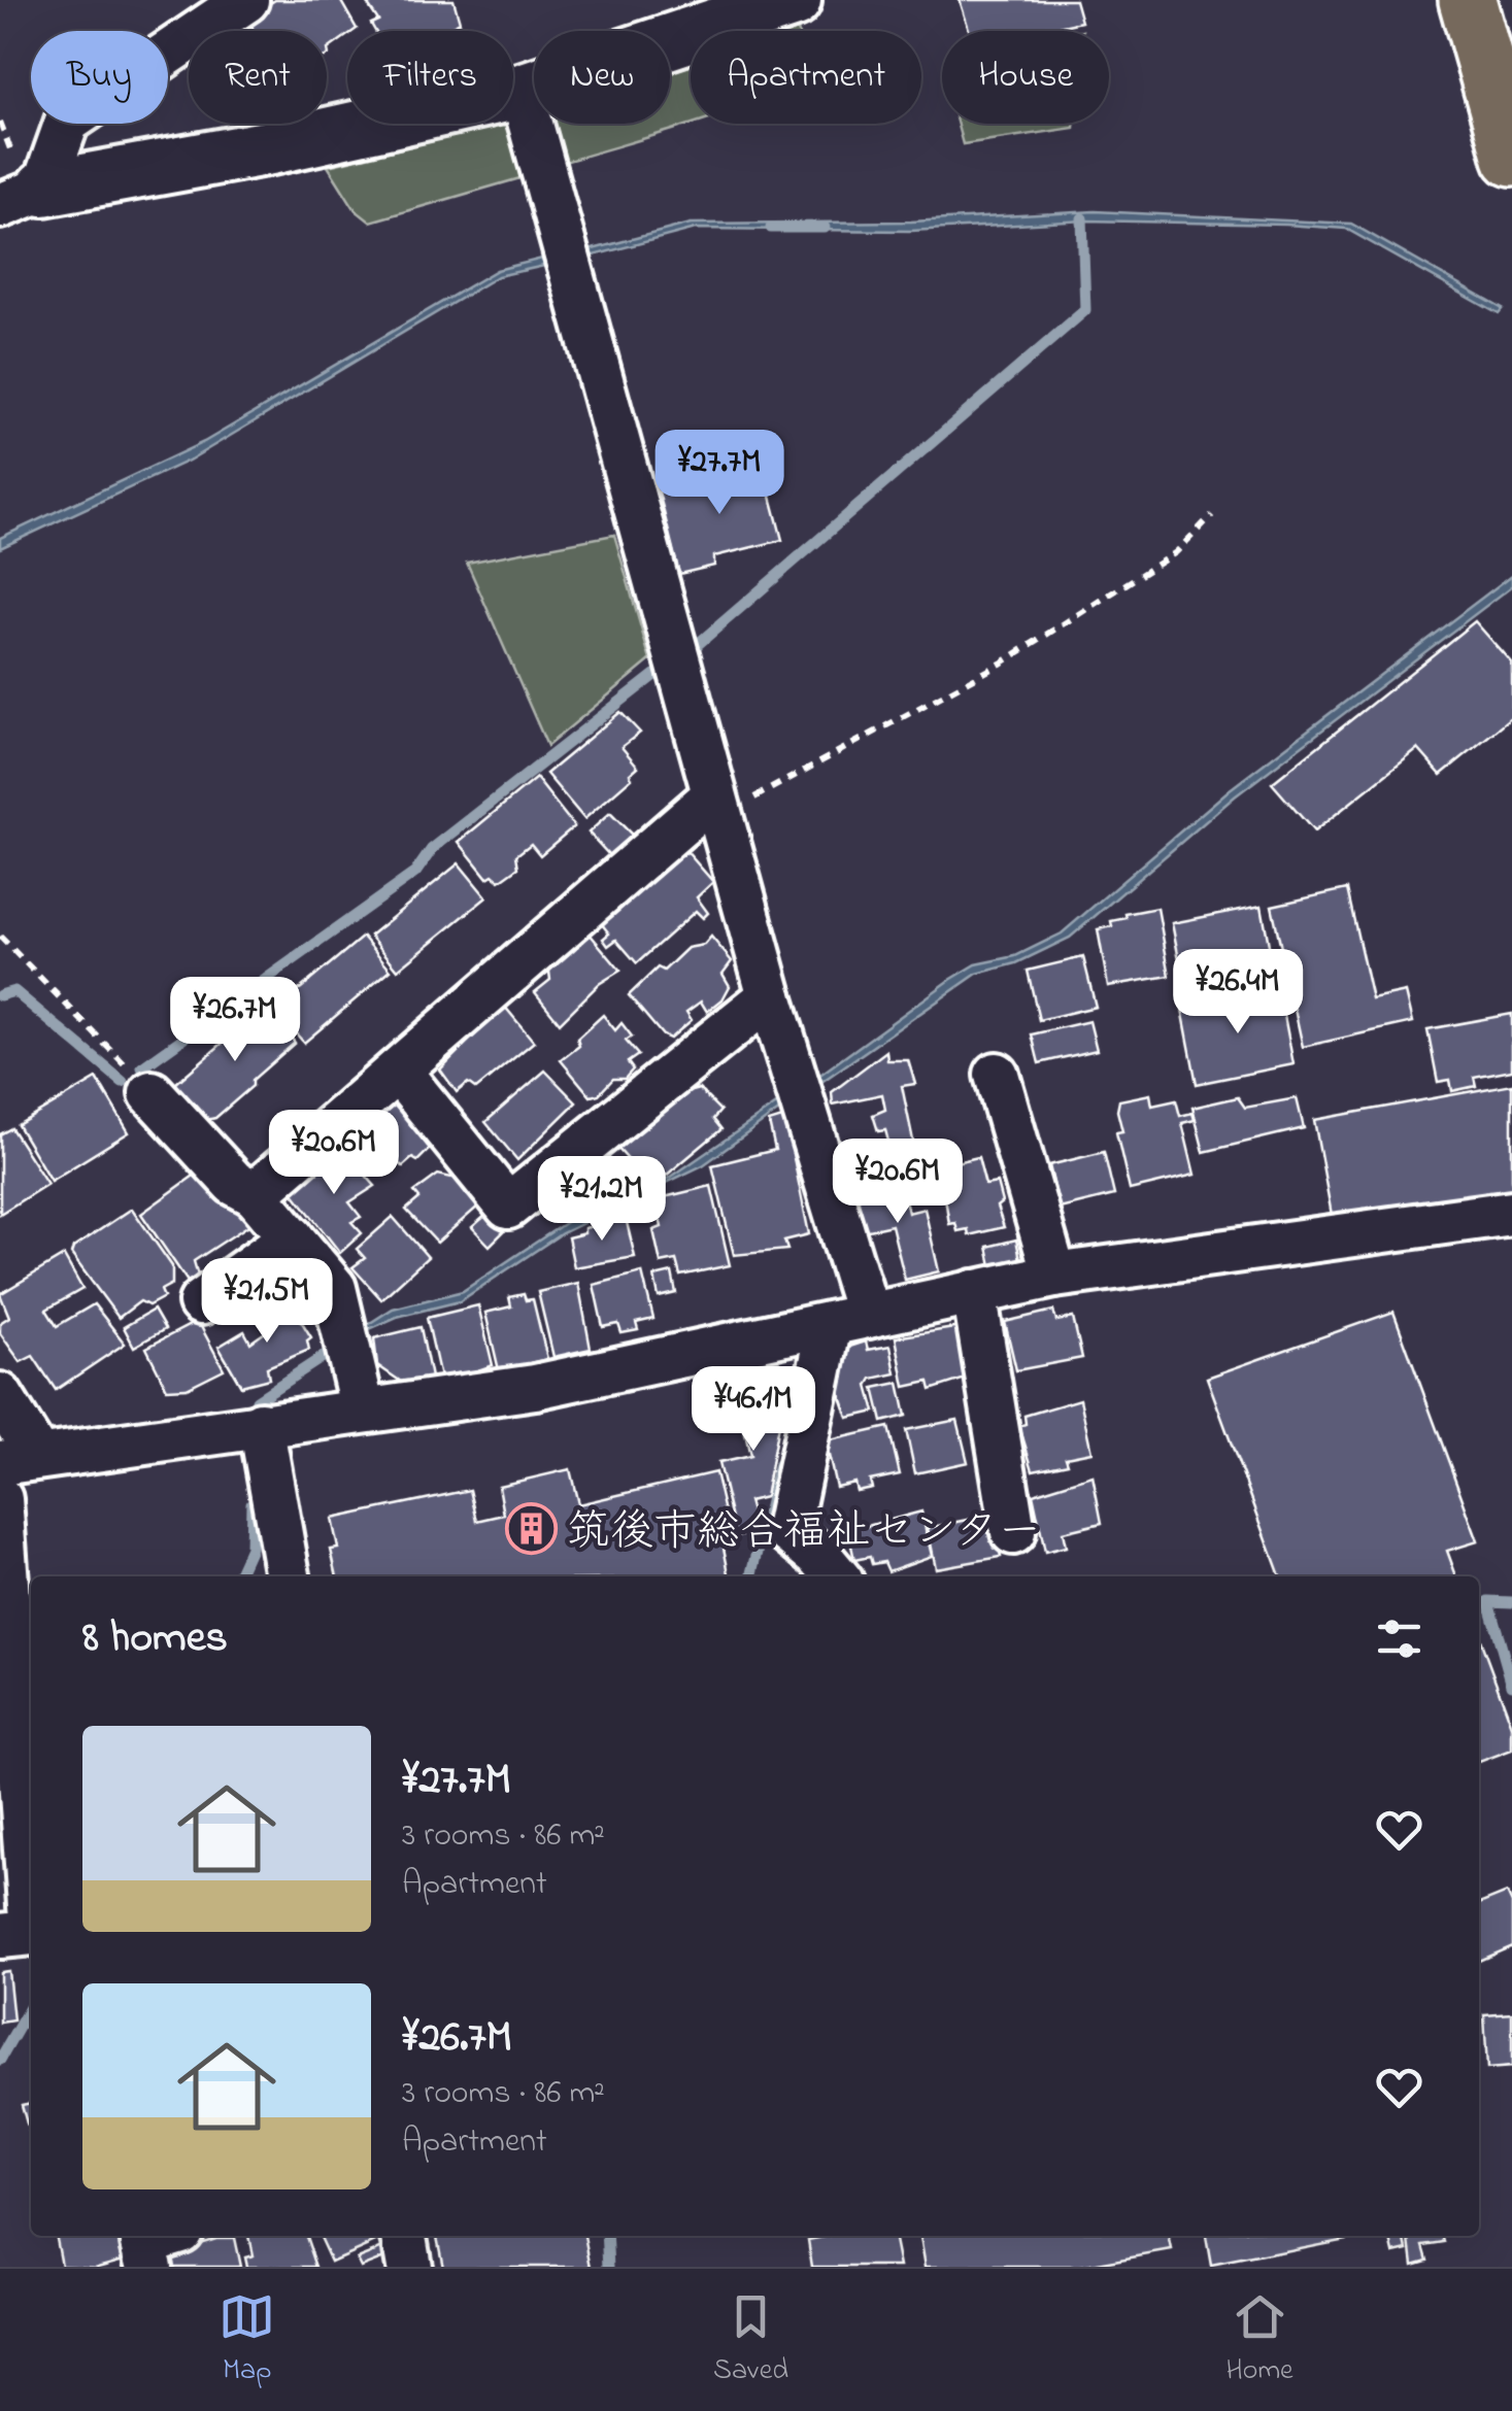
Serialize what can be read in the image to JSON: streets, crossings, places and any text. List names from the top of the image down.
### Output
{
  "places": {
    "building": ["筑後市総合福祉センター"]
  },
  "page": {
    "chip": [
      "Buy",
      "Rent",
      "Filters",
      "New",
      "Apartment",
      "House"
    ],
    "price": [
      "¥27.7M",
      "¥26.4M",
      "¥26.7M",
      "¥20.6M",
      "¥20.6M",
      "¥21.2M",
      "¥21.5M",
      "¥46.1M"
    ],
    "heading": "8 homes",
    "list": [
      {
        "name": "¥27.7M",
        "note": "3 rooms · 86 m² · Apartment"
      },
      {
        "name": "¥26.7M",
        "note": "3 rooms · 86 m² · Apartment"
      }
    ],
    "tabs": ["Map", "Saved", "Home"]
  }
}
